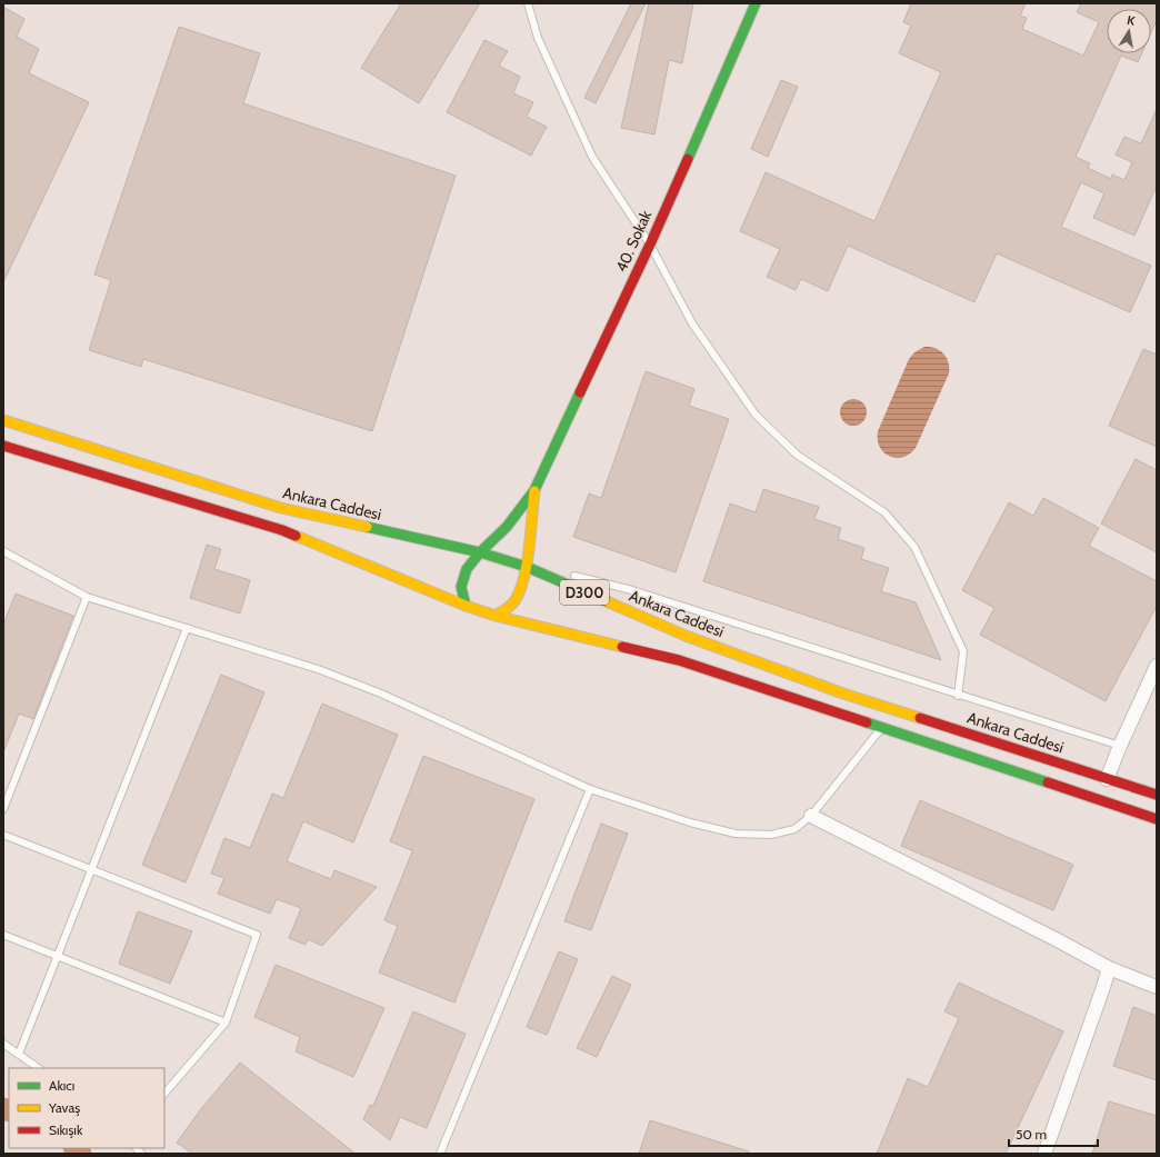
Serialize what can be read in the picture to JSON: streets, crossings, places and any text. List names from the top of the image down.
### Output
{
  "streets": {
    "main road": ["40. Sokak", "Ankara Caddesi", "D300"]
  },
  "legend": ["Akıcı", "Yavaş", "Sıkışık"],
  "scale_bar": "50 m",
  "north": "top"
}
